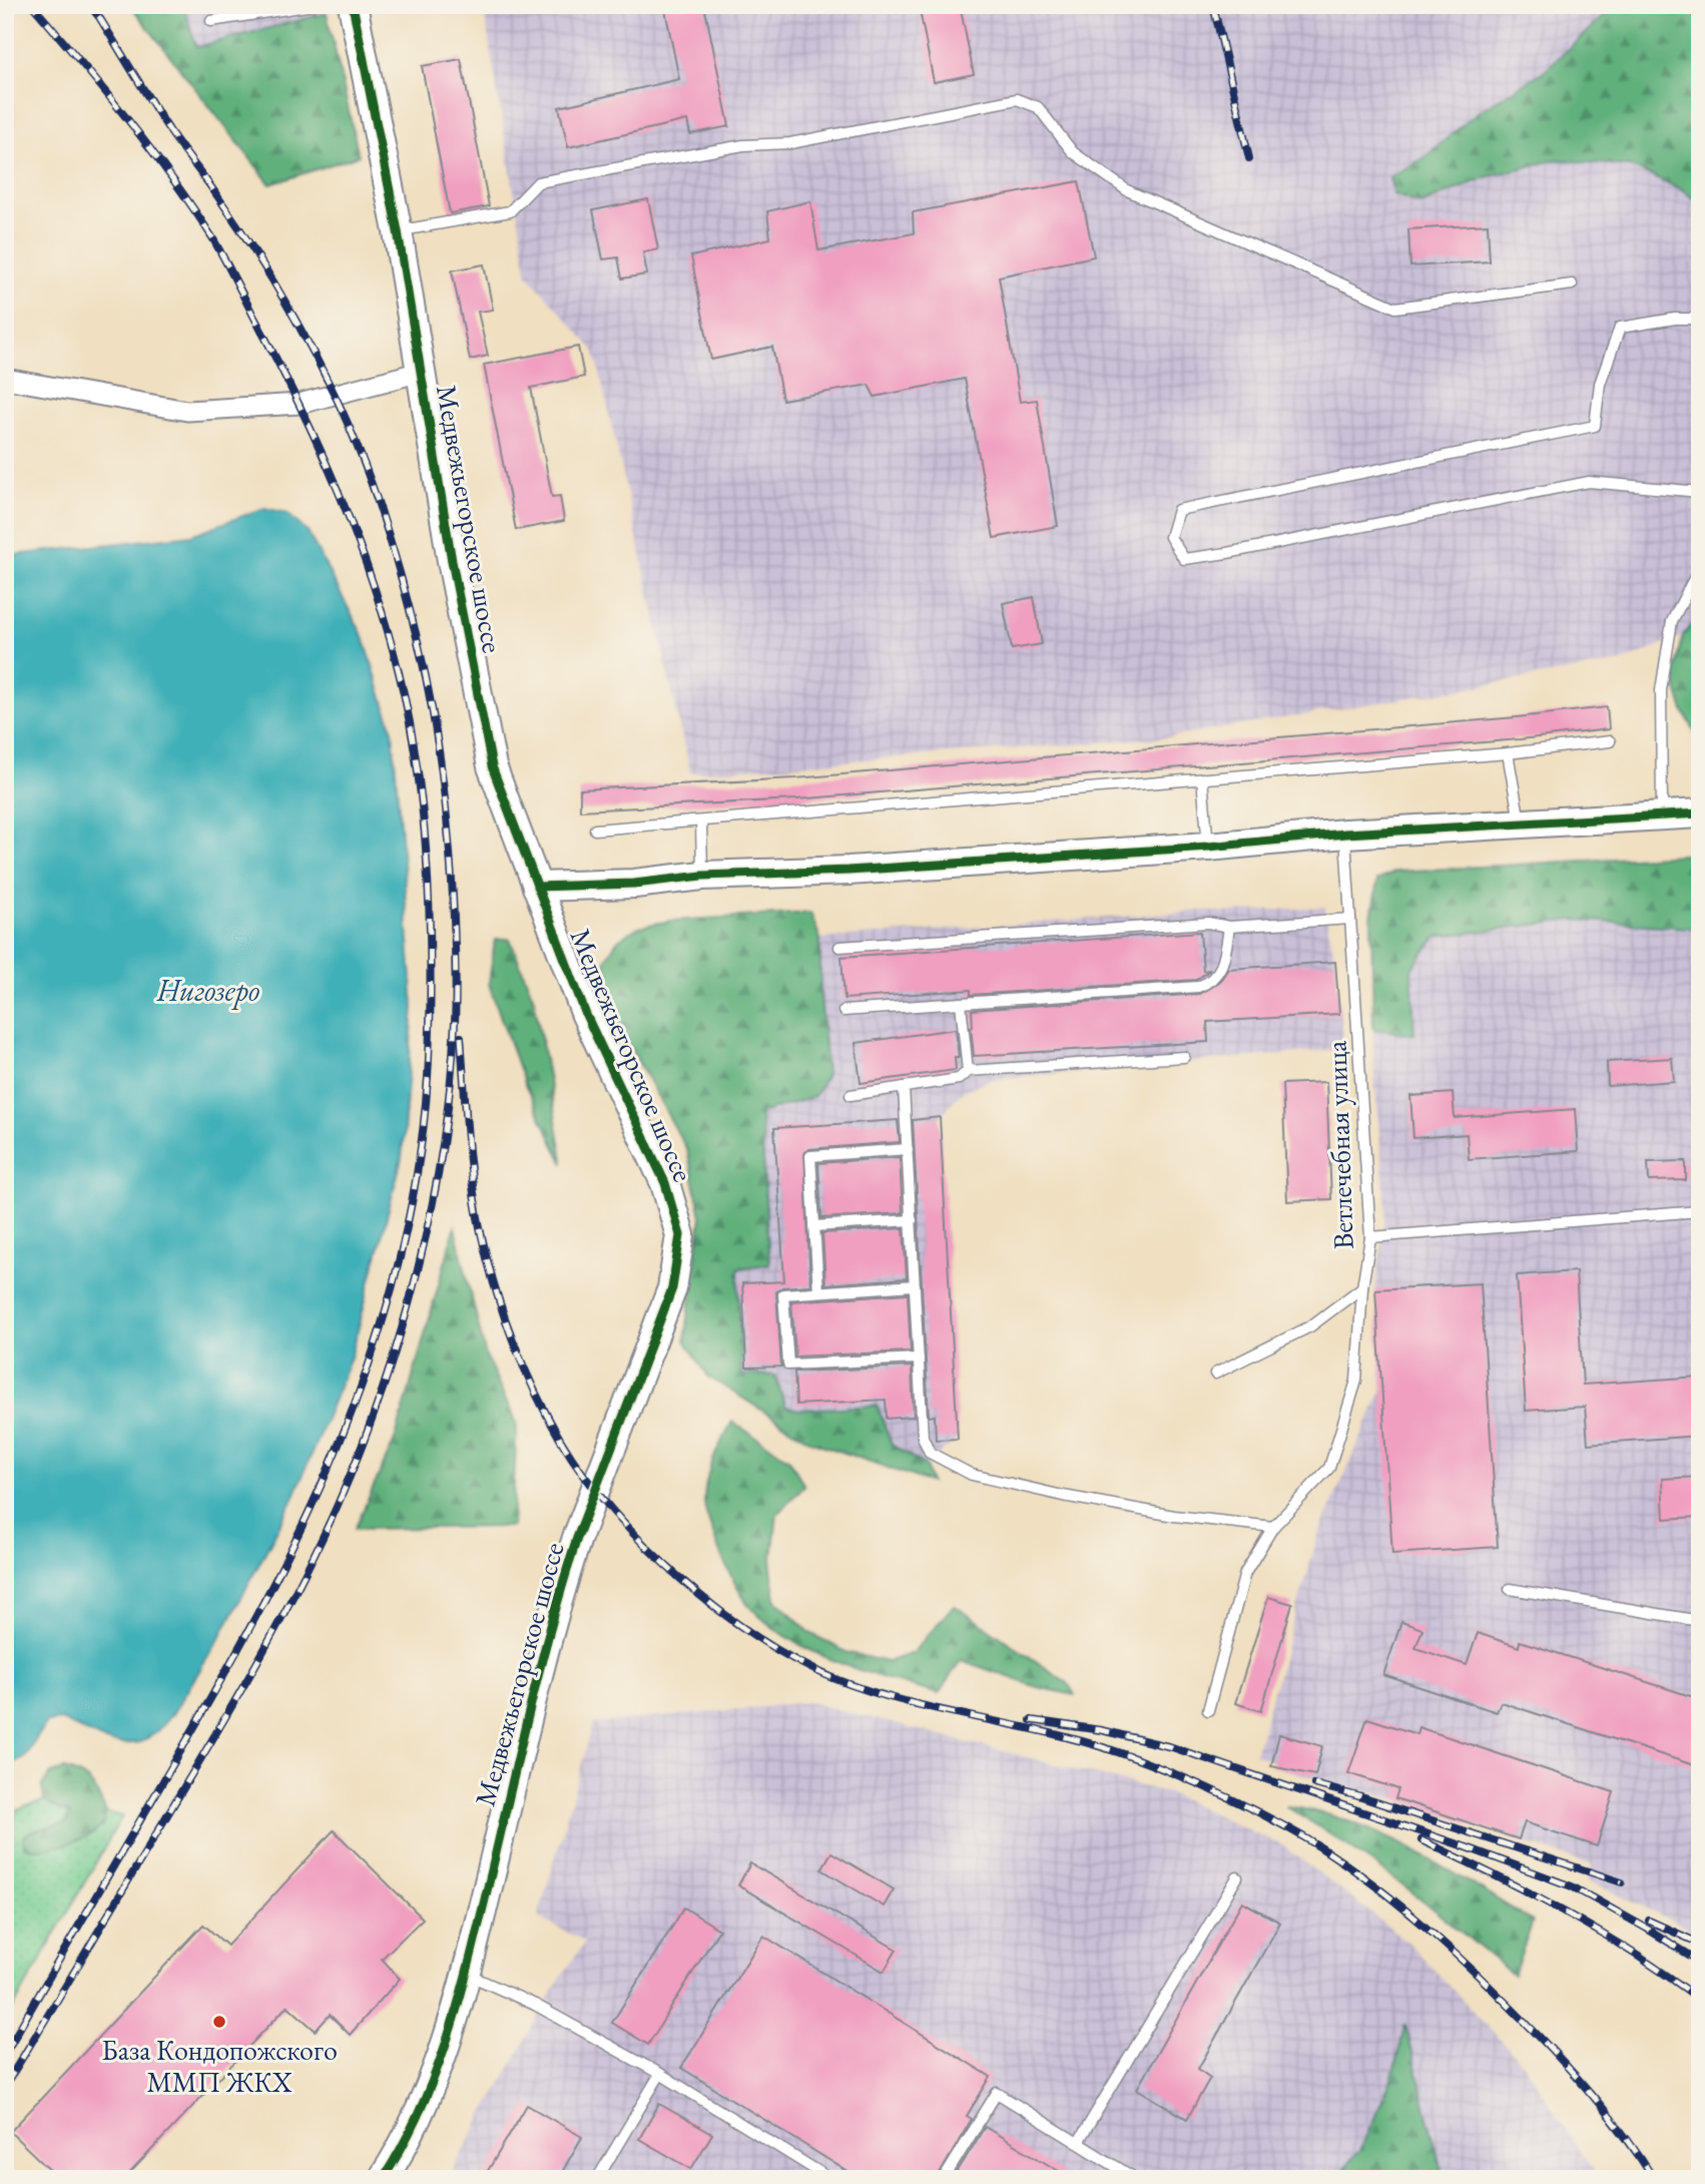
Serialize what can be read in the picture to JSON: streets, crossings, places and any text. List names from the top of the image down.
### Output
{
  "streets": {
    "street": ["Медвежьегорское шоссе"],
    "lane": ["Ветлечебная улица"]
  },
  "water": ["Нигозеро"],
  "places": ["База Кондопожского ММП ЖКХ"]
}
